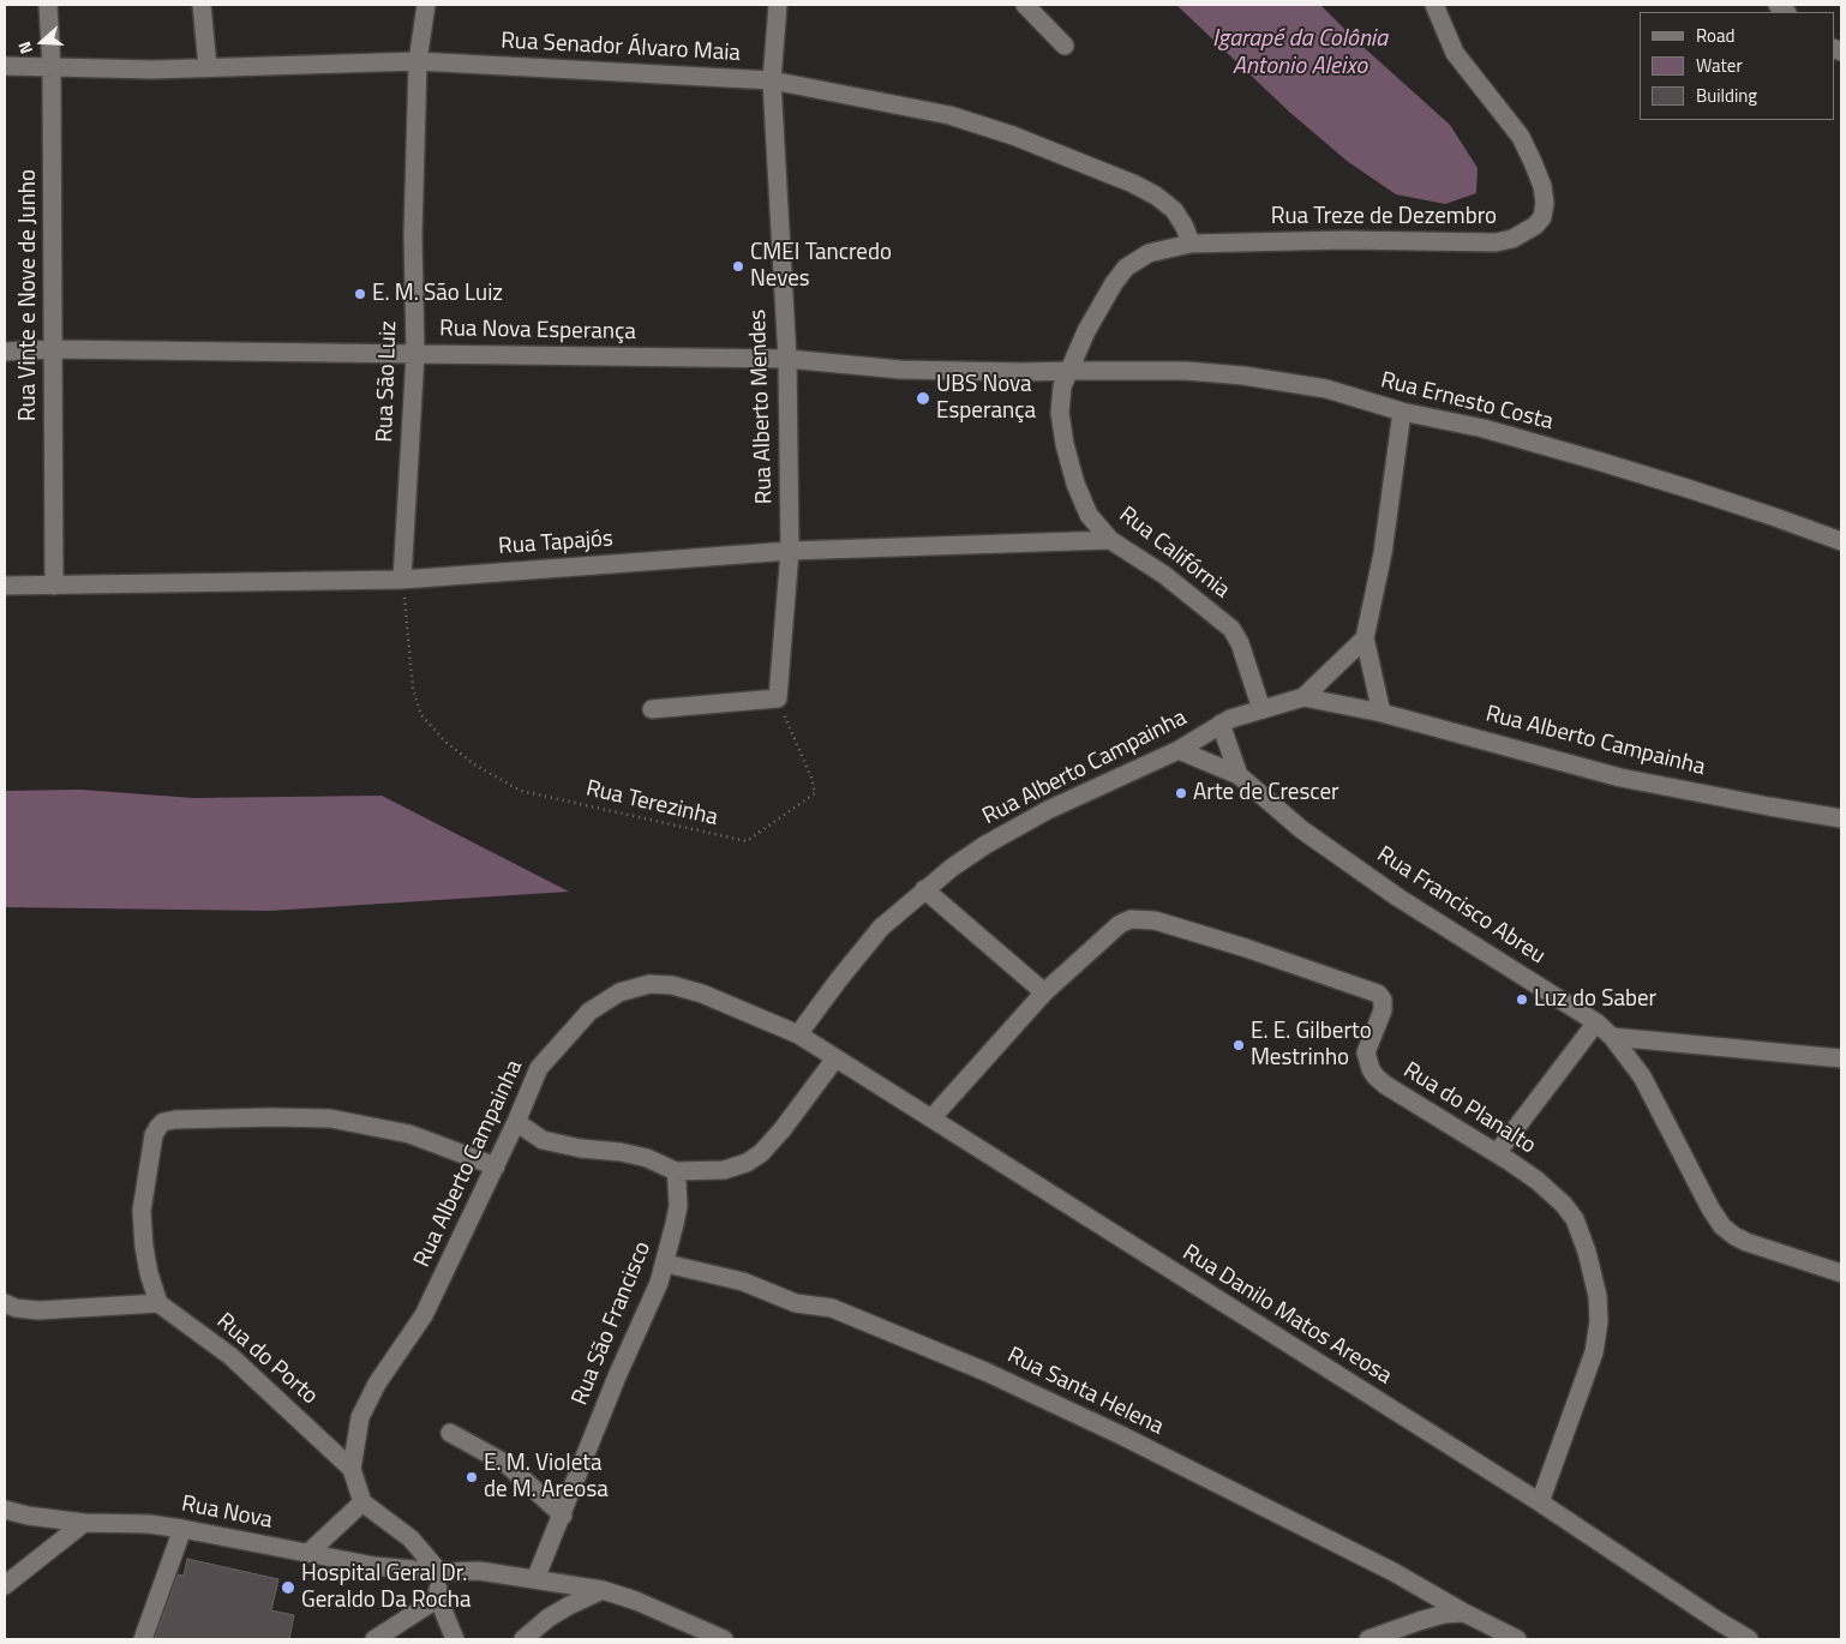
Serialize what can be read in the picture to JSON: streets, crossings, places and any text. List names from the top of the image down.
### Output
{
  "streets": {
    "street": [
      "Rua Senador Álvaro Maia",
      "Rua Treze de Dezembro",
      "Rua Vinte e Nove de Junho",
      "Rua Nova Esperança",
      "Rua São Luiz",
      "Rua Ernesto Costa",
      "Rua Alberto Mendes",
      "Rua Tapajós",
      "Rua Califórnia",
      "Rua Alberto Campainha",
      "Rua Francisco Abreu",
      "Rua do Planalto",
      "Rua Danilo Matos Areosa",
      "Rua São Francisco",
      "Rua do Porto",
      "Rua Santa Helena",
      "Rua Nova"
    ],
    "path": ["Rua Terezinha"]
  },
  "crossings": [
    ["Rua Senador Álvaro Maia", "Rua Treze de Dezembro"],
    ["Rua Senador Álvaro Maia", "Rua Vinte e Nove de Junho"],
    ["Rua Senador Álvaro Maia", "Rua São Luiz"],
    ["Rua Senador Álvaro Maia", "Rua Alberto Mendes"],
    ["Rua Senador Álvaro Maia", "Rua Califórnia"],
    ["Rua Treze de Dezembro", "Rua Califórnia"],
    ["Rua Vinte e Nove de Junho", "Rua Nova Esperança"],
    ["Rua Vinte e Nove de Junho", "Rua Tapajós"],
    ["Rua Nova Esperança", "Rua São Luiz"],
    ["Rua Nova Esperança", "Rua Ernesto Costa"],
    ["Rua Nova Esperança", "Rua Alberto Mendes"],
    ["Rua Nova Esperança", "Rua Califórnia"],
    ["Rua São Luiz", "Rua Tapajós"],
    ["Rua São Luiz", "Rua Terezinha"],
    ["Rua Ernesto Costa", "Rua Califórnia"],
    ["Rua Alberto Mendes", "Rua Tapajós"],
    ["Rua Alberto Mendes", "Rua Terezinha"],
    ["Rua Tapajós", "Rua Califórnia"],
    ["Rua Tapajós", "Rua Terezinha"],
    ["Rua Califórnia", "Rua Alberto Campainha"],
    ["Rua Alberto Campainha", "Rua Francisco Abreu"],
    ["Rua Alberto Campainha", "Rua Danilo Matos Areosa"],
    ["Rua Alberto Campainha", "Rua do Porto"],
    ["Rua do Planalto", "Rua Danilo Matos Areosa"],
    ["Rua São Francisco", "Rua Santa Helena"],
    ["Rua São Francisco", "Rua Nova"]
  ],
  "water": ["Igarapé da Colônia Antonio Aleixo"],
  "places": [
    "CMEI Tancredo Neves",
    "E. M. São Luiz",
    "UBS Nova Esperança",
    "Arte de Crescer",
    "Luz do Saber",
    "E. E. Gilberto Mestrinho",
    "E. M. Violeta de M. Areosa",
    "Hospital Geral Dr. Geraldo Da Rocha"
  ],
  "legend": ["Road", "Water", "Building"],
  "north": "left"
}
